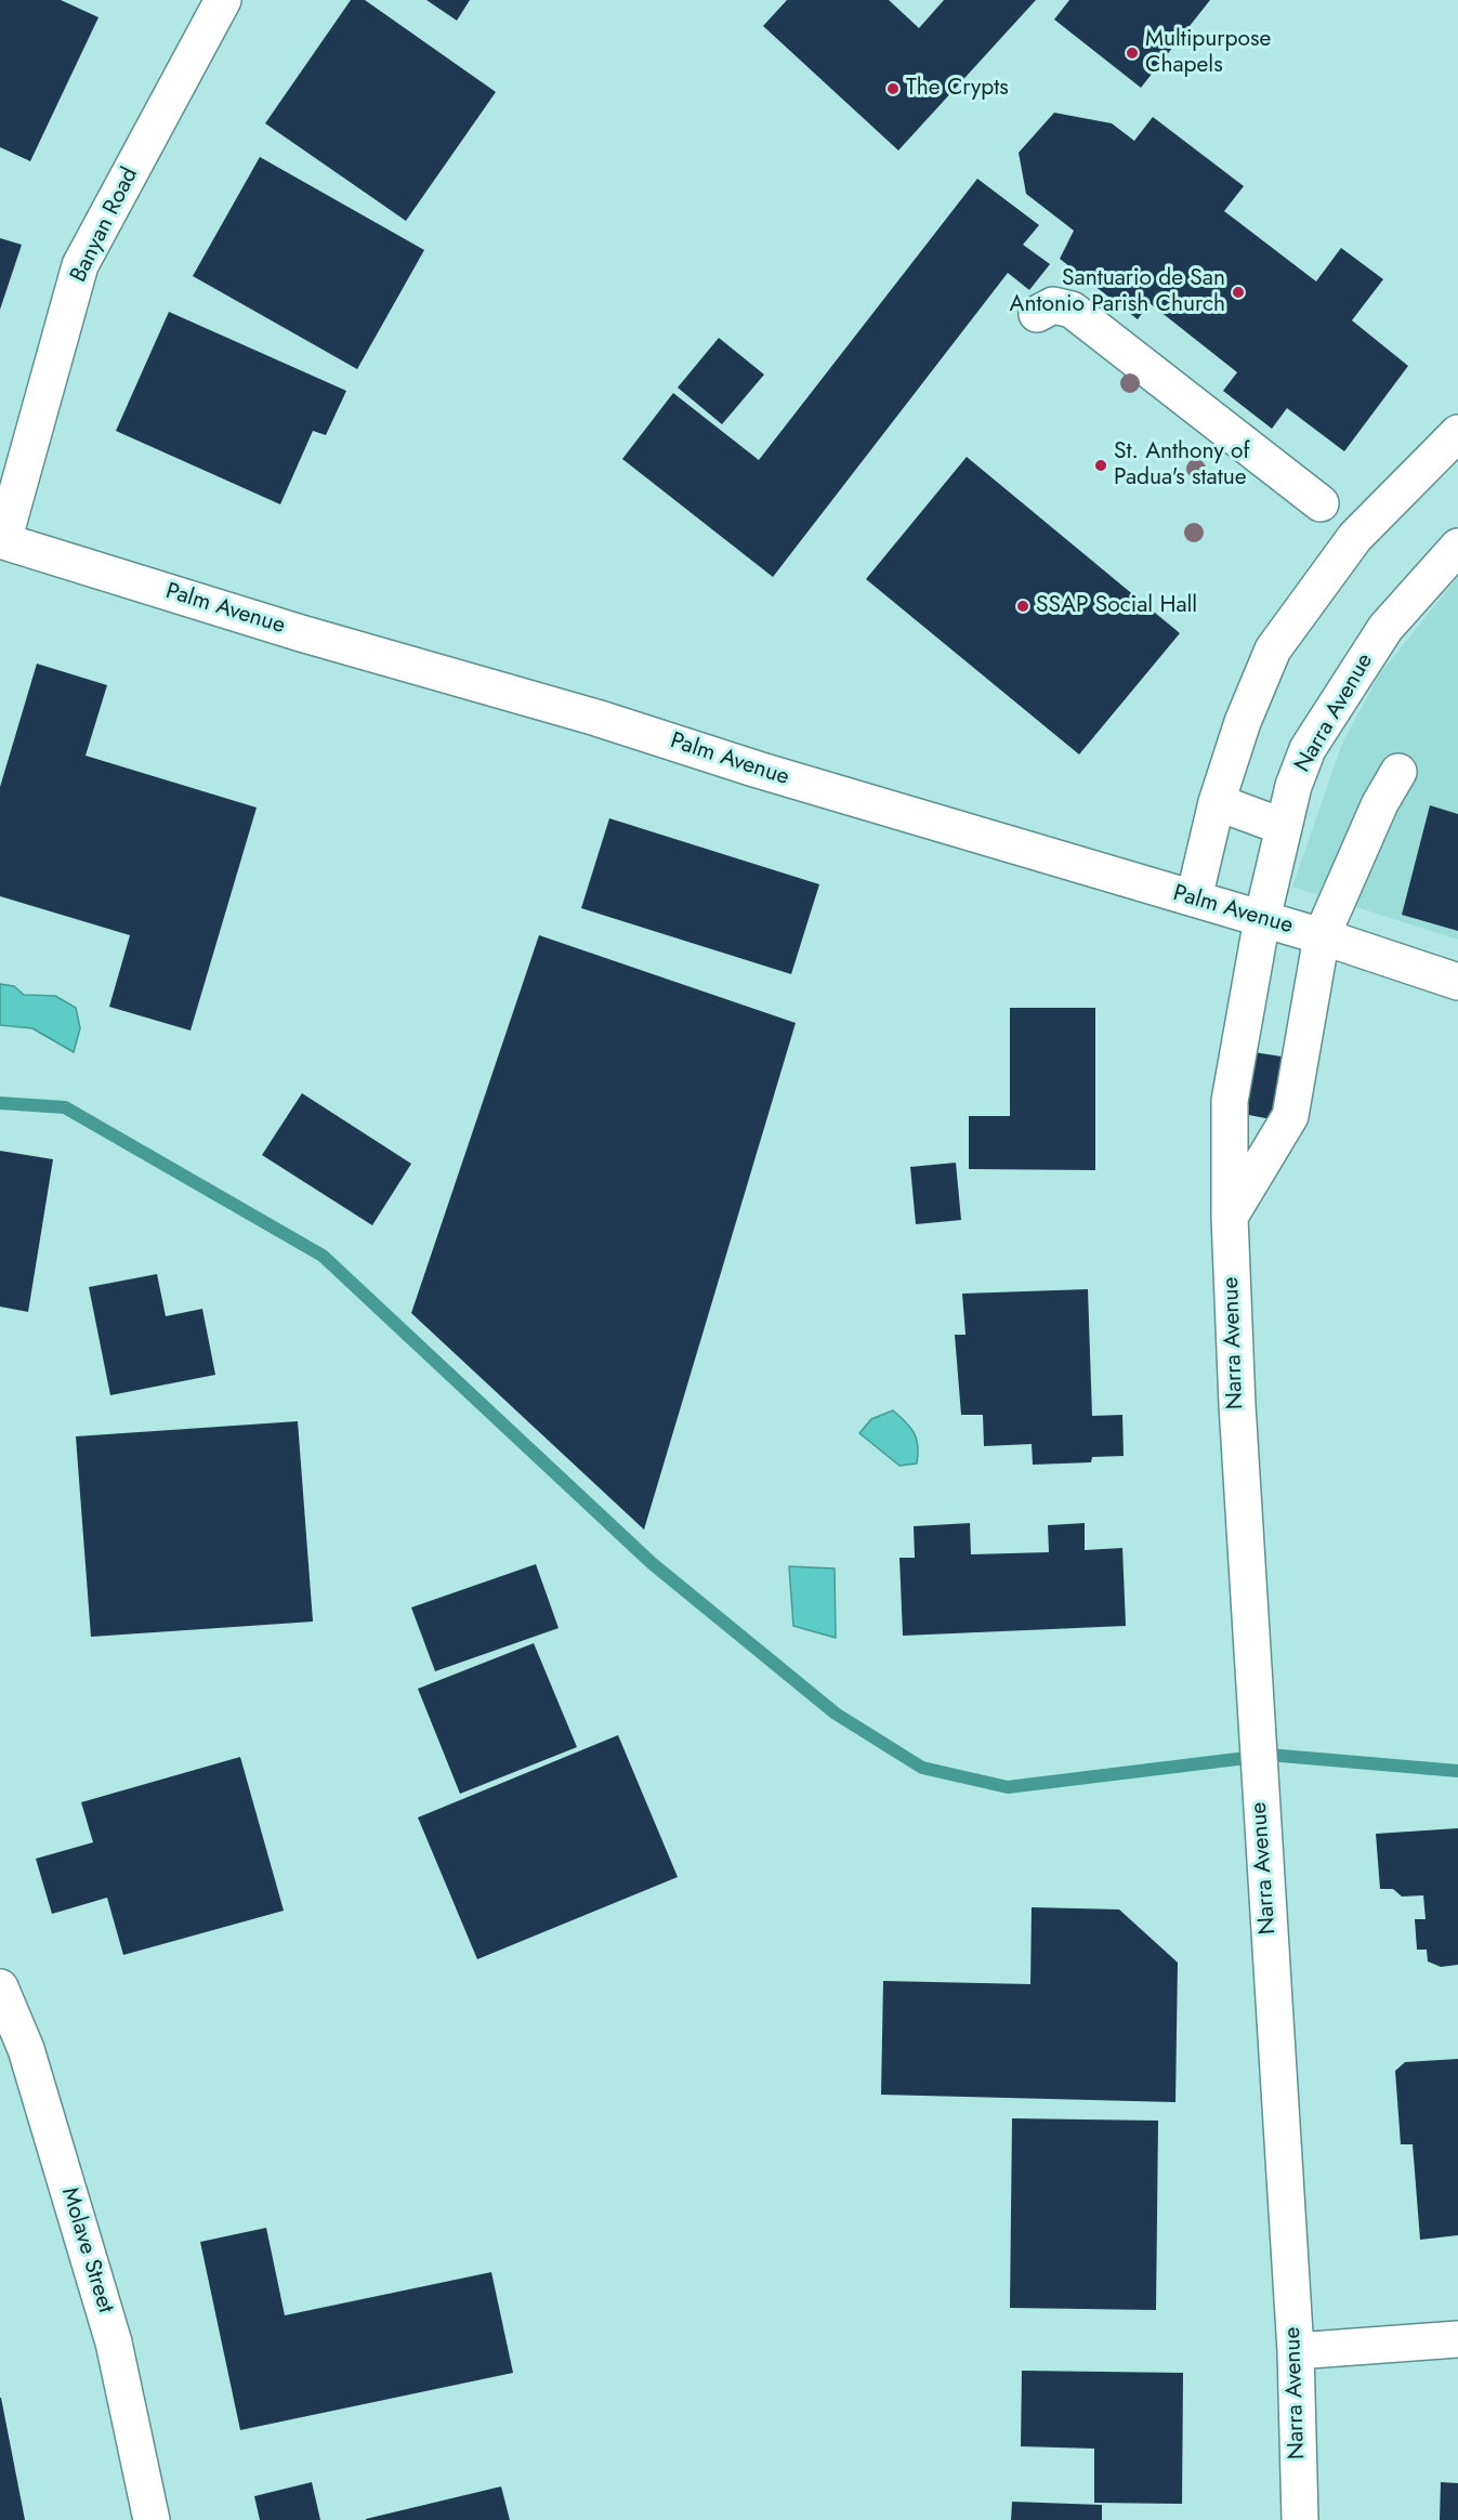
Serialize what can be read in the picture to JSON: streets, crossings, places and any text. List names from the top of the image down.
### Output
{
  "streets": {
    "street": [
      "Banyan Road",
      "Palm Avenue",
      "Narra Avenue",
      "Molave Street"
    ]
  },
  "crossings": [
    ["Banyan Road", "Palm Avenue"],
    ["Palm Avenue", "Narra Avenue"]
  ],
  "places": [
    "Multipurpose Chapels",
    "The Crypts",
    "Santuario de San Antonio Parish Church",
    "St. Anthony of Padua's statue",
    "SSAP Social Hall"
  ]
}
